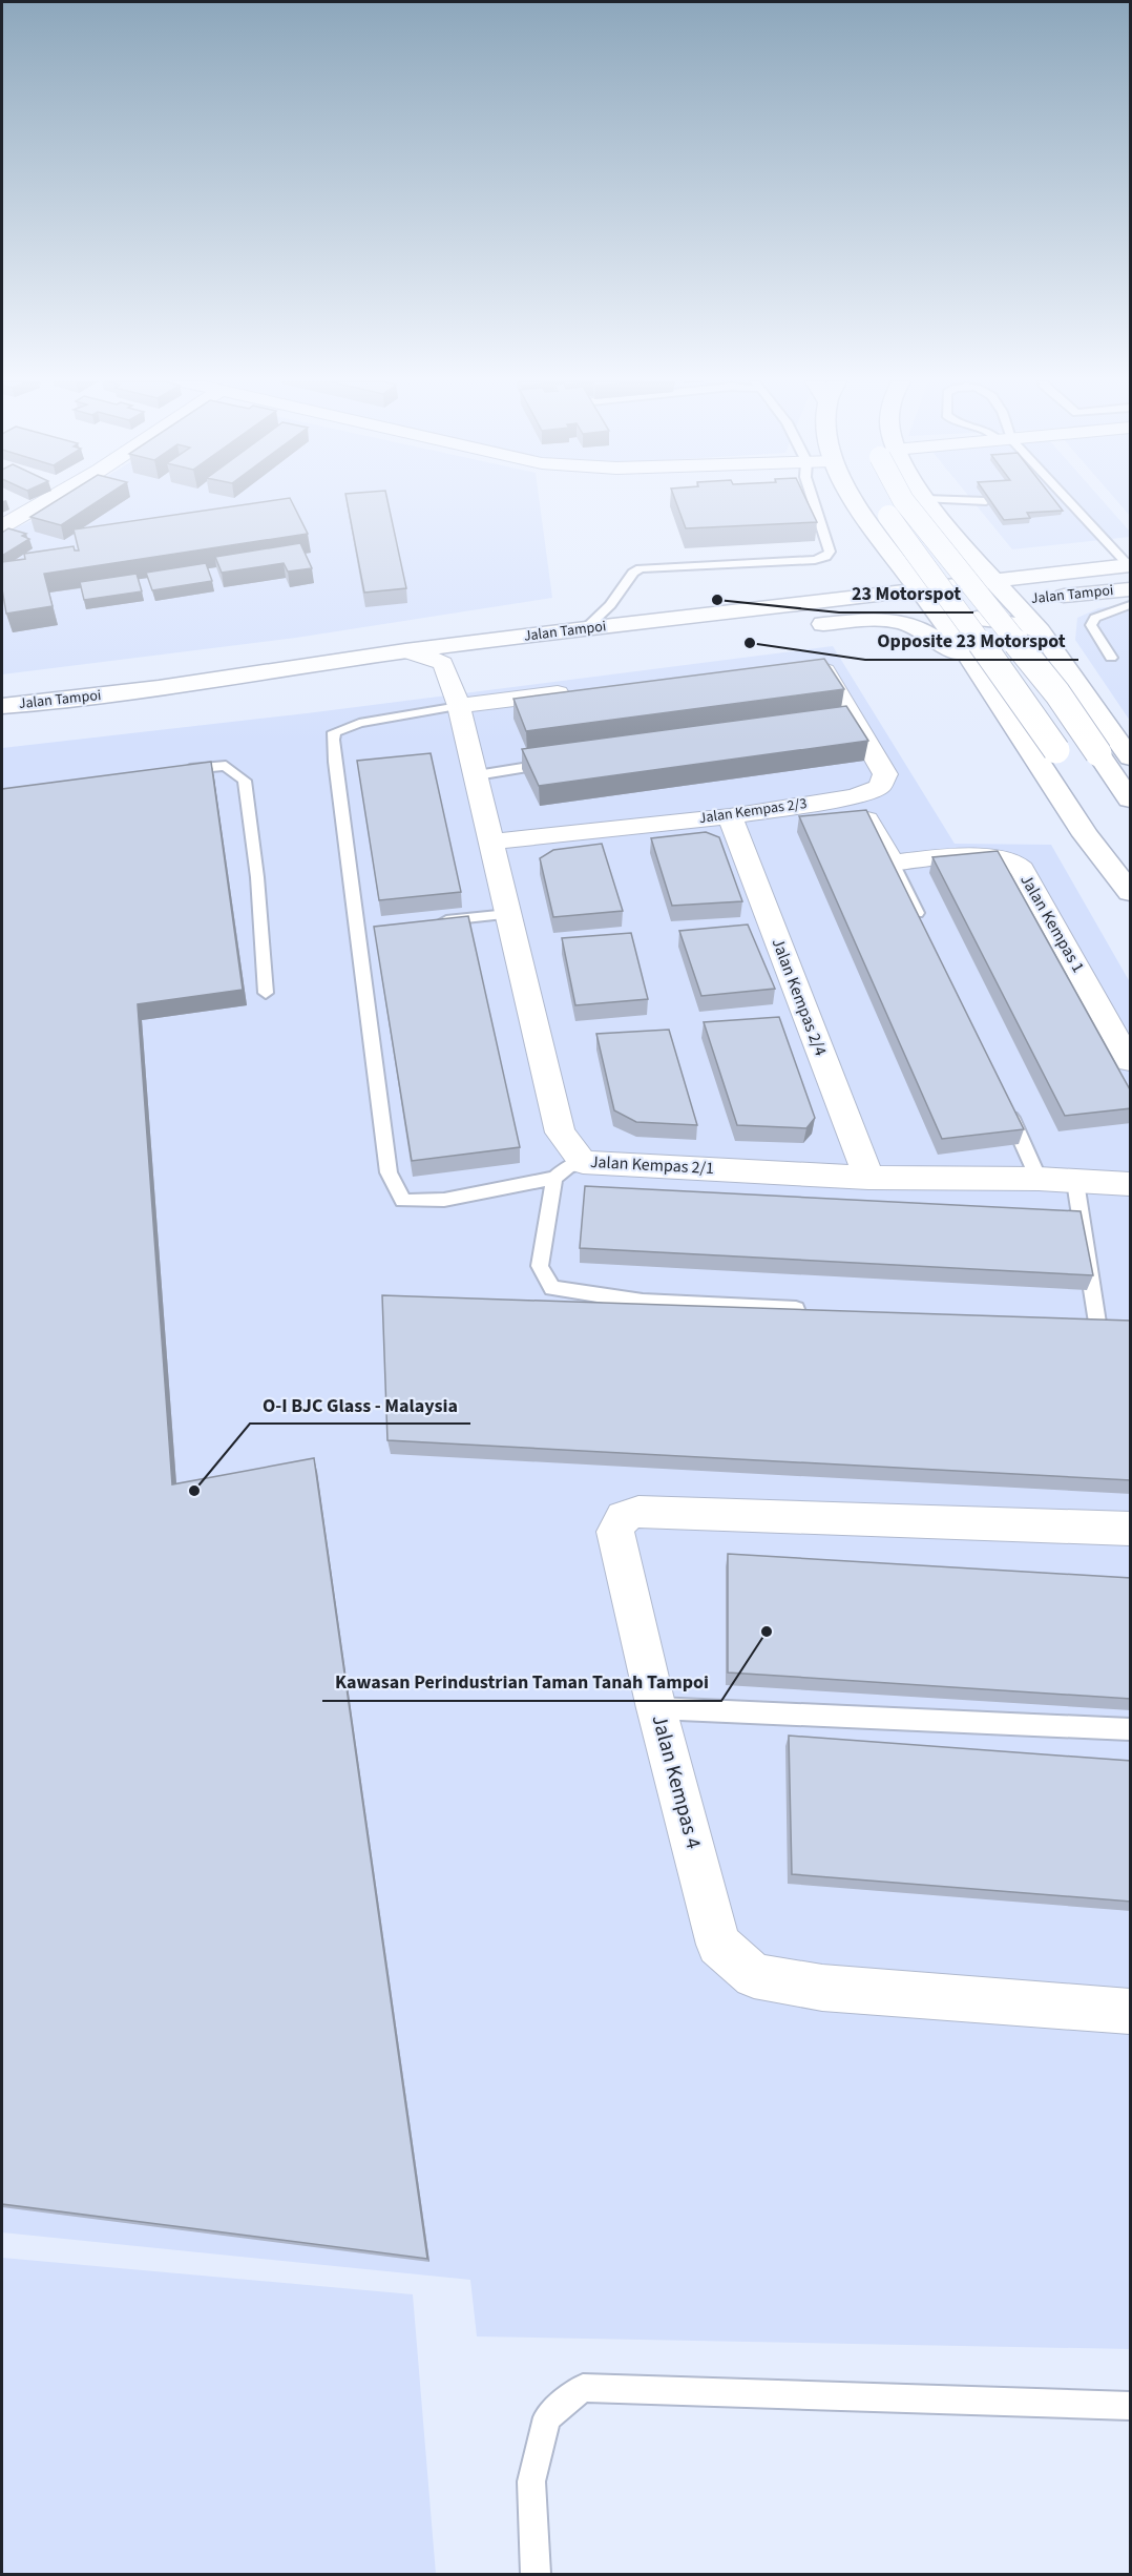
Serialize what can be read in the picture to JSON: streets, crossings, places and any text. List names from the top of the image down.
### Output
{
  "streets": {
    "main road": ["Jalan Tampoi"],
    "street": [
      "Jalan Kempas 2/3",
      "Jalan Kempas 1",
      "Jalan Kempas 2/4",
      "Jalan Kempas 2/1",
      "Jalan Kempas 4"
    ]
  },
  "crossings": [
    ["Jalan Tampoi", "Jalan Kempas 2/1"],
    ["Jalan Kempas 2/3", "Jalan Kempas 2/4"],
    ["Jalan Kempas 2/3", "Jalan Kempas 2/1"],
    ["Jalan Kempas 2/4", "Jalan Kempas 2/1"]
  ],
  "places": [
    "23 Motorspot",
    "Opposite 23 Motorspot",
    "O-I BJC Glass - Malaysia",
    "Kawasan Perindustrian Taman Tanah Tampoi"
  ]
}
